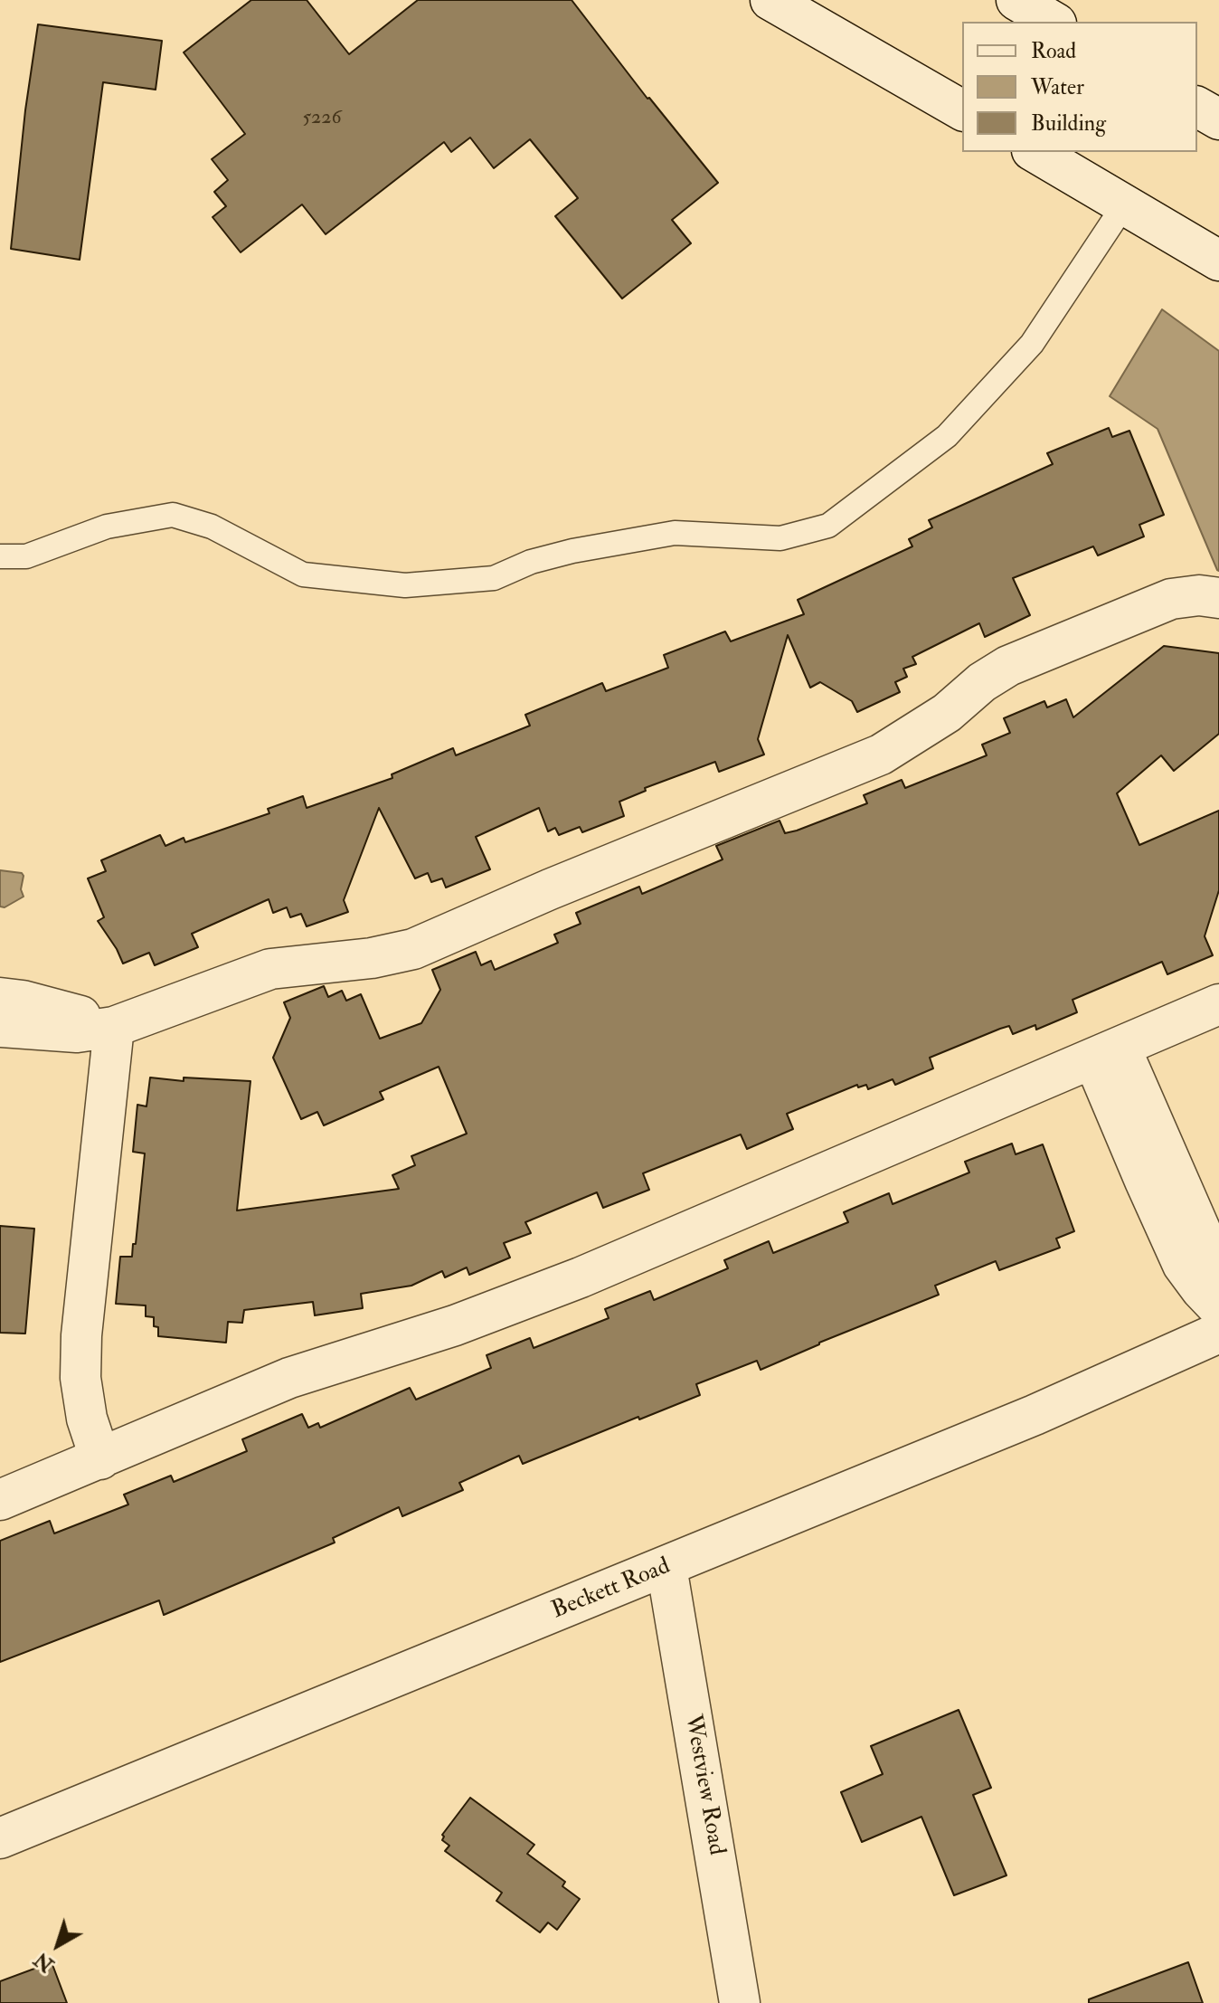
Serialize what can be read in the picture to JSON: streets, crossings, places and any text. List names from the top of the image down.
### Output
{
  "streets": {
    "street": ["Beckett Road", "Westview Road"]
  },
  "crossings": [
    ["Beckett Road", "Westview Road"]
  ],
  "house_numbers": ["5226"],
  "legend": ["Road", "Water", "Building"],
  "north": "bottom left"
}
